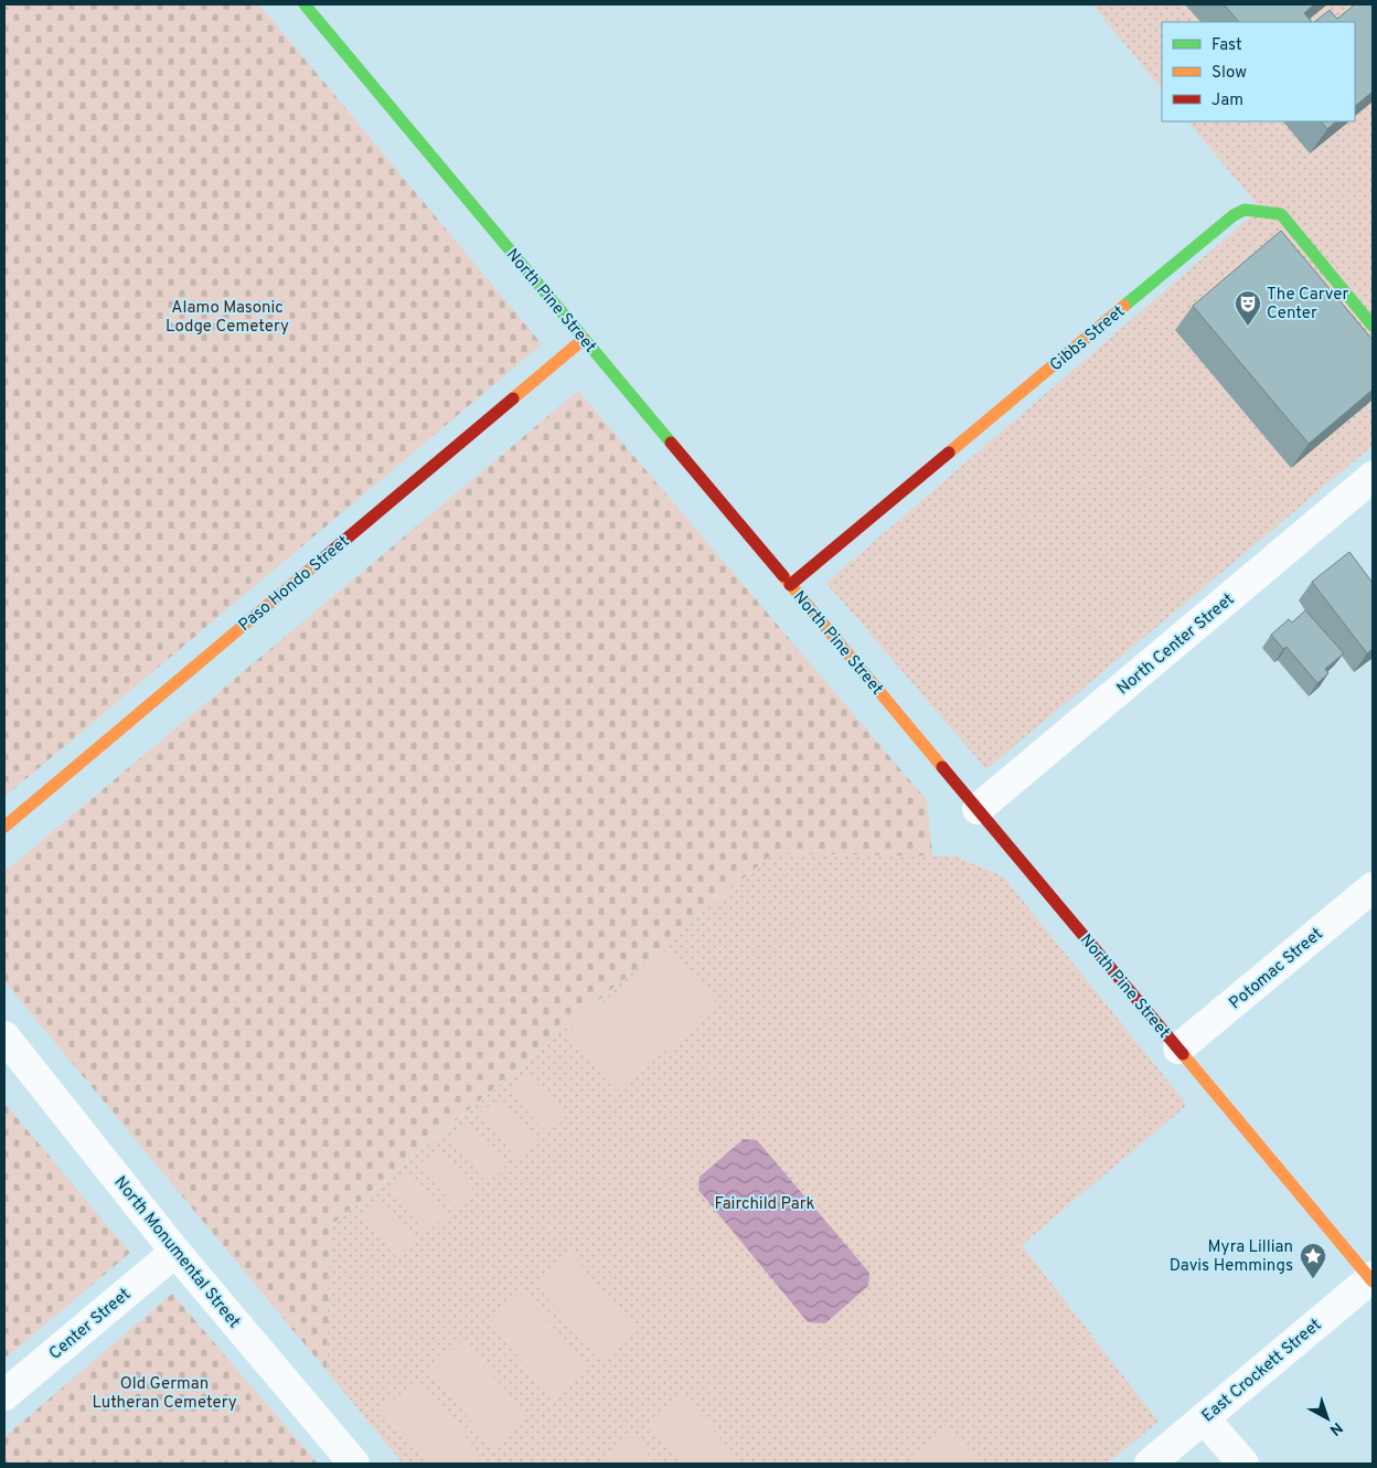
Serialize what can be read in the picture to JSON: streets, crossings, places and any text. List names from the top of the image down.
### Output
{
  "streets": {
    "street": [
      "North Pine Street",
      "Gibbs Street",
      "Paso Hondo Street",
      "North Center Street",
      "Potomac Street",
      "North Monumental Street",
      "Center Street",
      "East Crockett Street"
    ]
  },
  "crossings": [
    ["North Pine Street", "Gibbs Street"],
    ["North Pine Street", "Paso Hondo Street"],
    ["North Pine Street", "North Center Street"],
    ["North Pine Street", "Potomac Street"],
    ["North Pine Street", "East Crockett Street"],
    ["North Monumental Street", "Center Street"]
  ],
  "parks": ["Alamo Masonic Lodge Cemetery", "Fairchild Park", "Old German Lutheran Cemetery"],
  "places": {
    "theatre": ["The Carver Center"],
    "place": ["Myra Lillian Davis Hemmings"]
  },
  "legend": ["Fast", "Slow", "Jam"],
  "north": "bottom right"
}
